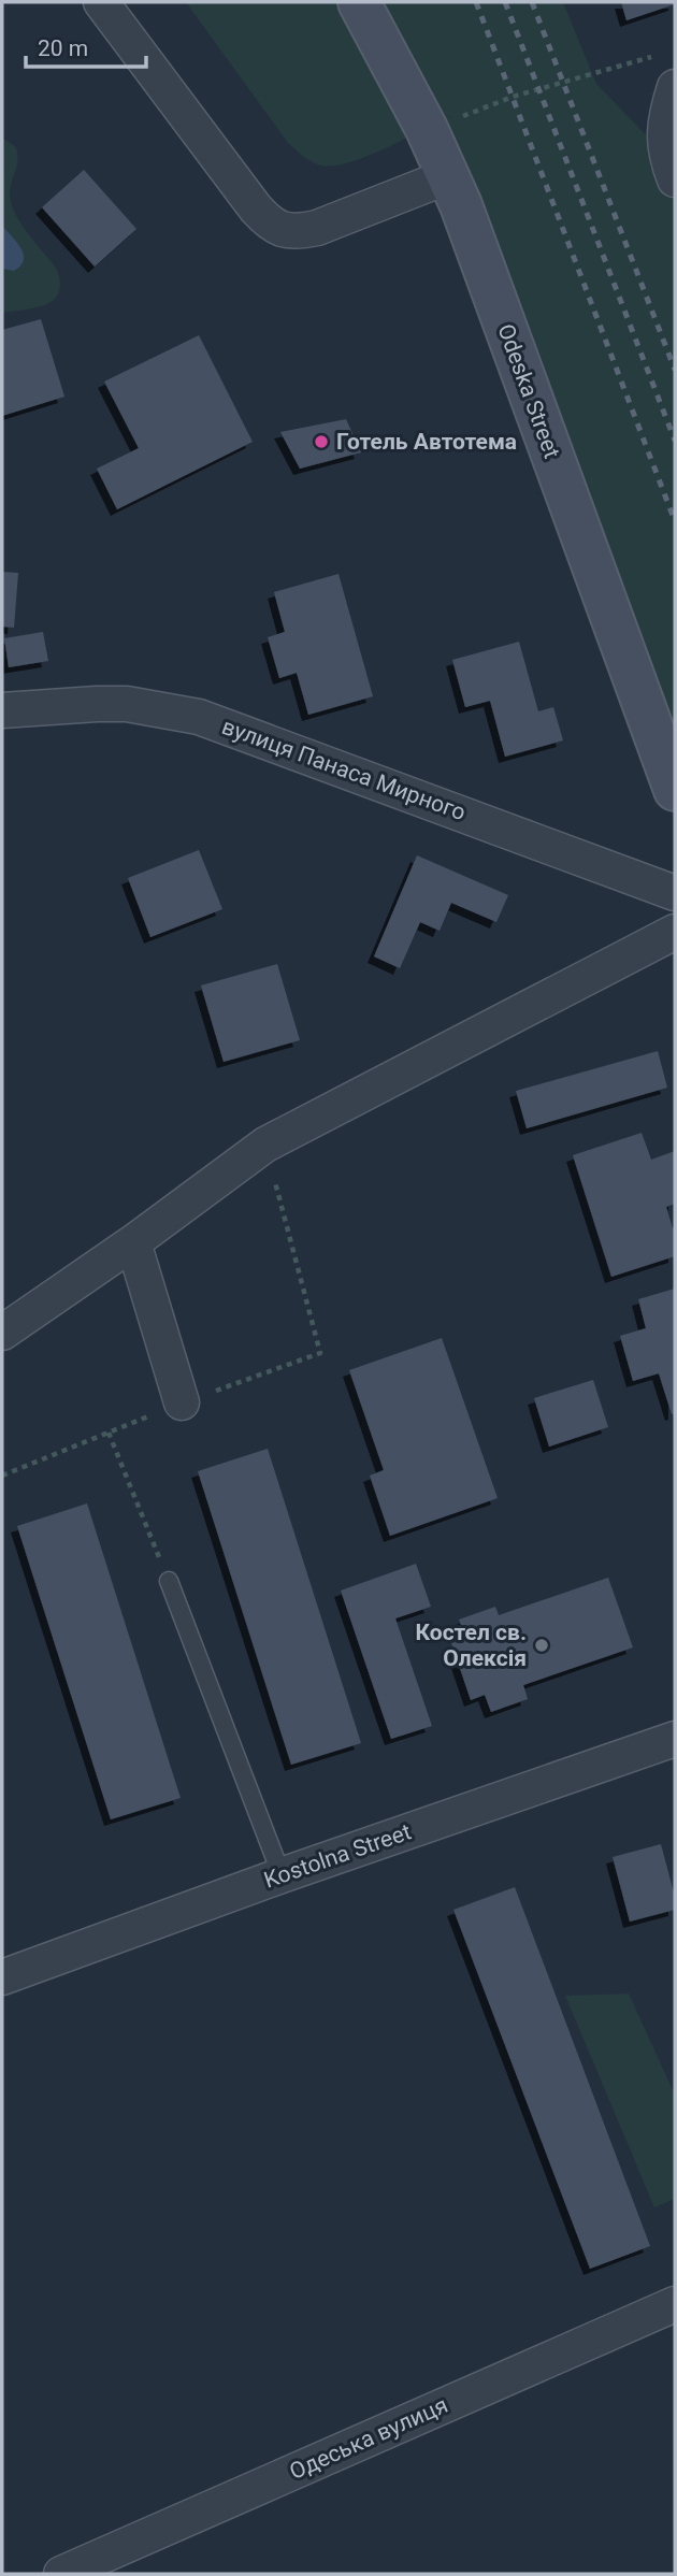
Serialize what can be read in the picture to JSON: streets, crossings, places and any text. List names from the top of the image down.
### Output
{
  "streets": {
    "main road": ["Odeska Street"],
    "street": ["вулиця Панаса Мирного", "Kostolna Street", "Одеська вулиця"]
  },
  "places": ["Готель Автотема", "Костел св. Олексія"],
  "scale_bar": "20 m"
}
